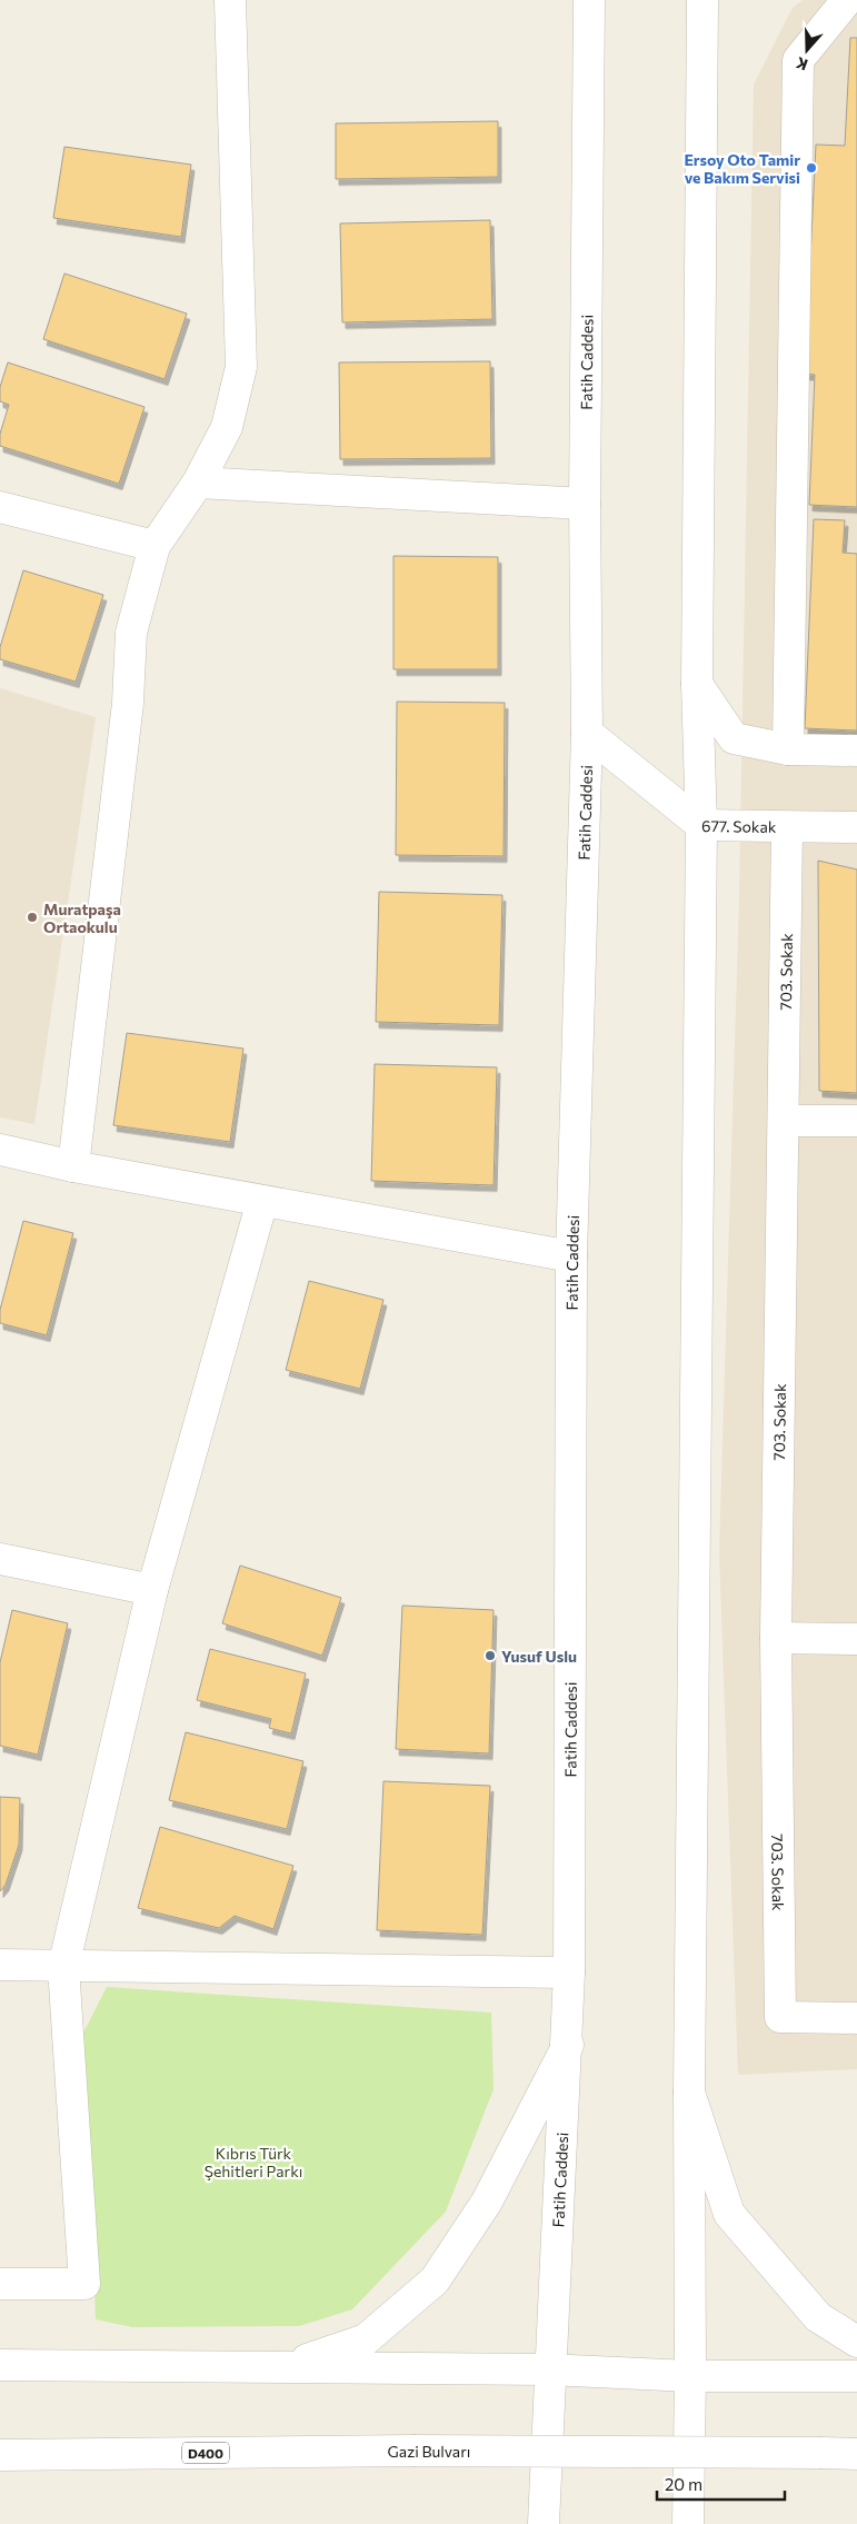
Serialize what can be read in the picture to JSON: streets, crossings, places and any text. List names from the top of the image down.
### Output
{
  "streets": {
    "main road": [
      "Fatih Caddesi",
      "677. Sokak",
      "703. Sokak",
      "Gazi Bulvarı",
      "D400"
    ]
  },
  "crossings": [
    ["Fatih Caddesi", "677. Sokak"],
    ["677. Sokak", "703. Sokak"]
  ],
  "parks": ["Kıbrıs Türk Şehitleri Parkı"],
  "places": ["Ersoy Oto Tamir ve Bakım Servisi", "Muratpaşa Ortaokulu", "Yusuf Uslu"],
  "scale_bar": "20 m",
  "north": "bottom"
}
